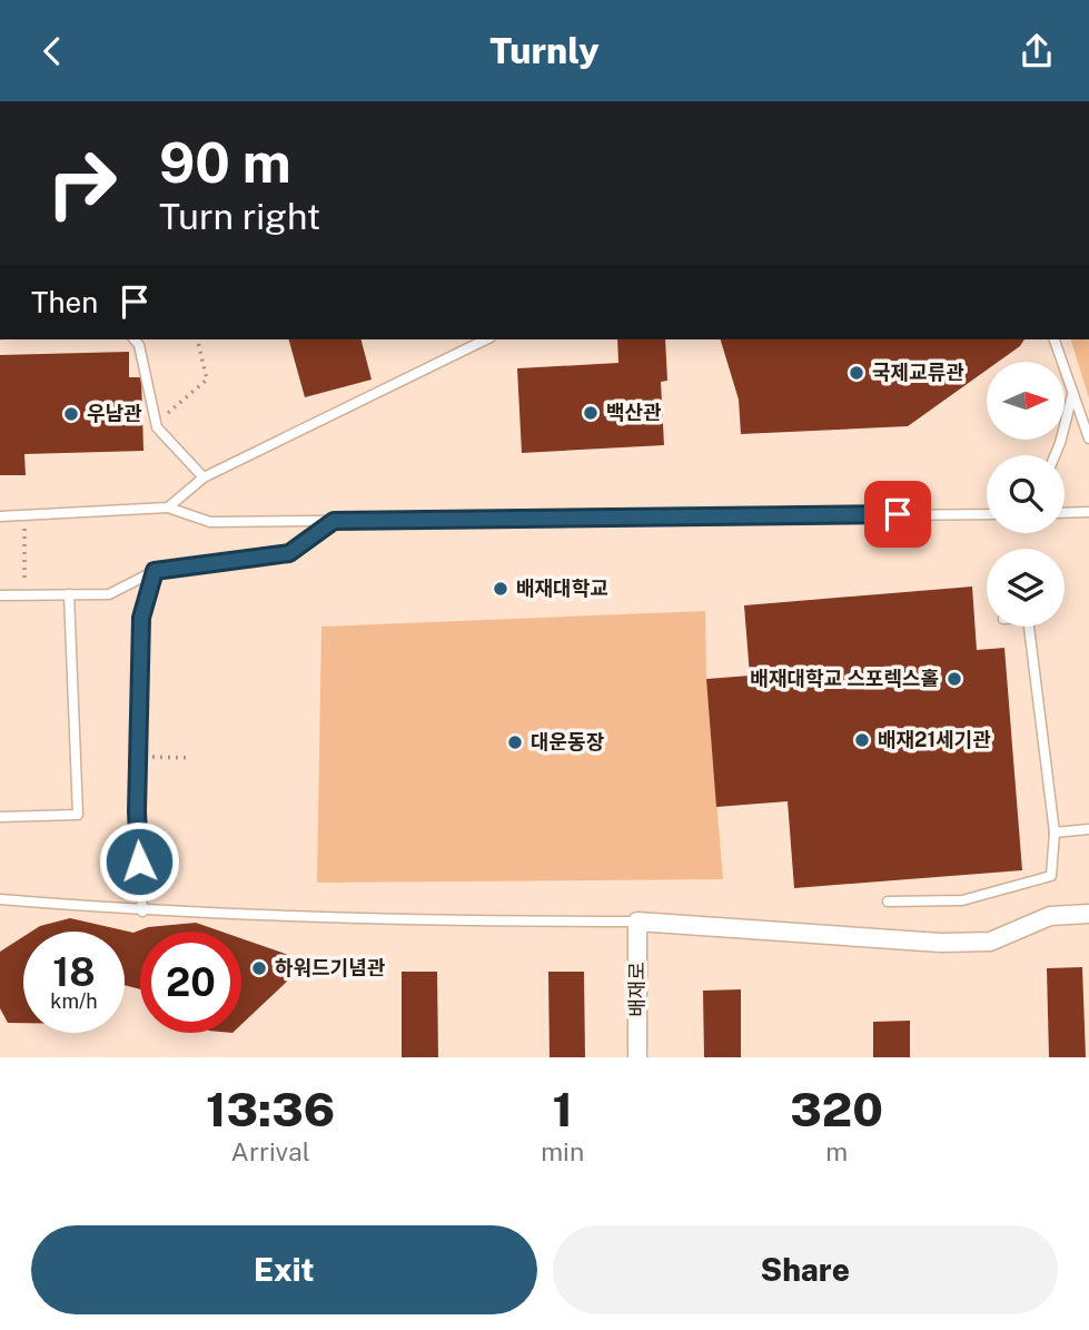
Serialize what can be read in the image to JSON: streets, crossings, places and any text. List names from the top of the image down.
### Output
{
  "streets": {
    "street": ["배재로"]
  },
  "places": [
    "국제교류관",
    "백산관",
    "우남관",
    "배재대학교",
    "배재대학교 스포렉스홀",
    "배재21세기관",
    "대운동장",
    "하워드기념관"
  ],
  "north": "right",
  "page": {
    "header": "Turnly",
    "turn": ["90 m", "Turn right"],
    "then": "Then",
    "speed": "18 km/h",
    "limit": "20",
    "eta": [
      "13:36",
      "Arrival",
      "1",
      "min",
      "320",
      "m"
    ],
    "buttons": ["Exit", "Share"]
  }
}
